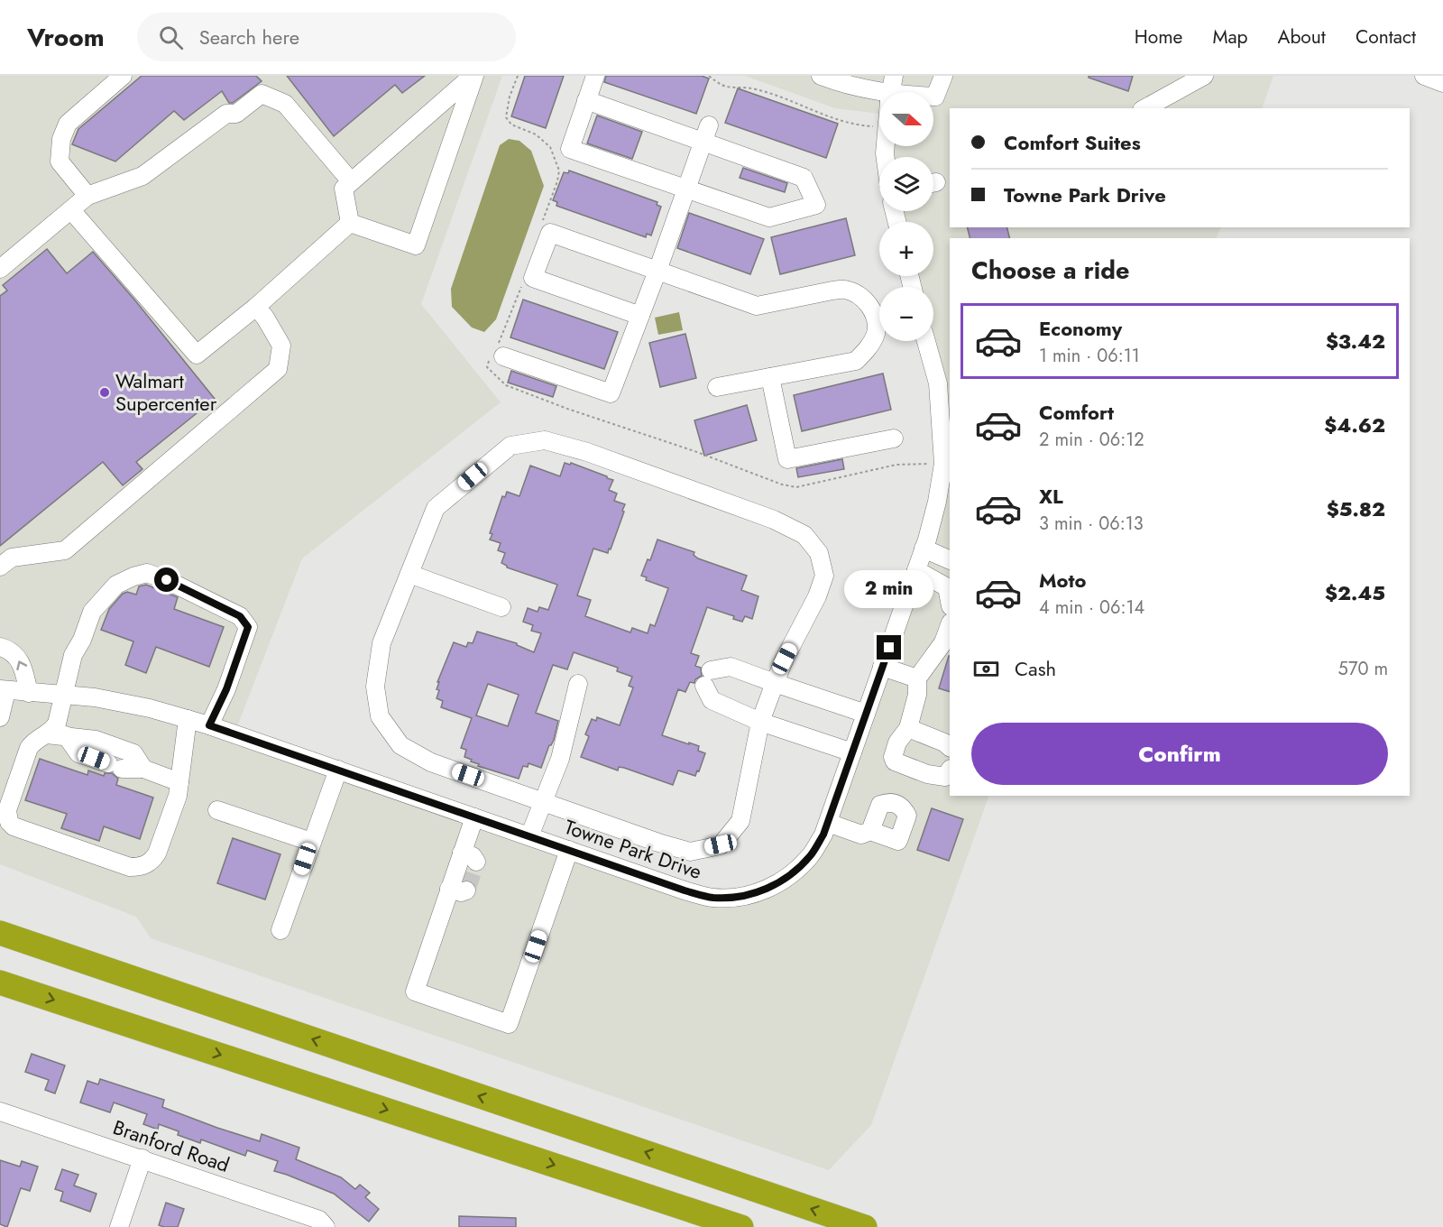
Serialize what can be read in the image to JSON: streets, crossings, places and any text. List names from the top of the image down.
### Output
{
  "streets": {
    "street": ["Towne Park Drive", "Branford Road"]
  },
  "places": ["Walmart Supercenter"],
  "north": "right",
  "page": {
    "header": "Vroom",
    "search": "Search here",
    "nav": [
      "Home",
      "Map",
      "About",
      "Contact"
    ],
    "map_buttons": ["+", "−"],
    "banner": ["Comfort Suites", "Towne Park Drive"],
    "heading": "Choose a ride",
    "list": [
      {
        "name": "Economy",
        "note": "1 min · 06:11",
        "value": "$3.42"
      },
      {
        "name": "Comfort",
        "note": "2 min · 06:12",
        "value": "$4.62"
      },
      {
        "name": "XL",
        "note": "3 min · 06:13",
        "value": "$5.82"
      },
      {
        "name": "Moto",
        "note": "4 min · 06:14",
        "value": "$2.45"
      }
    ],
    "bubble": "2 min",
    "pay": ["Cash", "570 m"],
    "buttons": "Confirm"
  }
}
